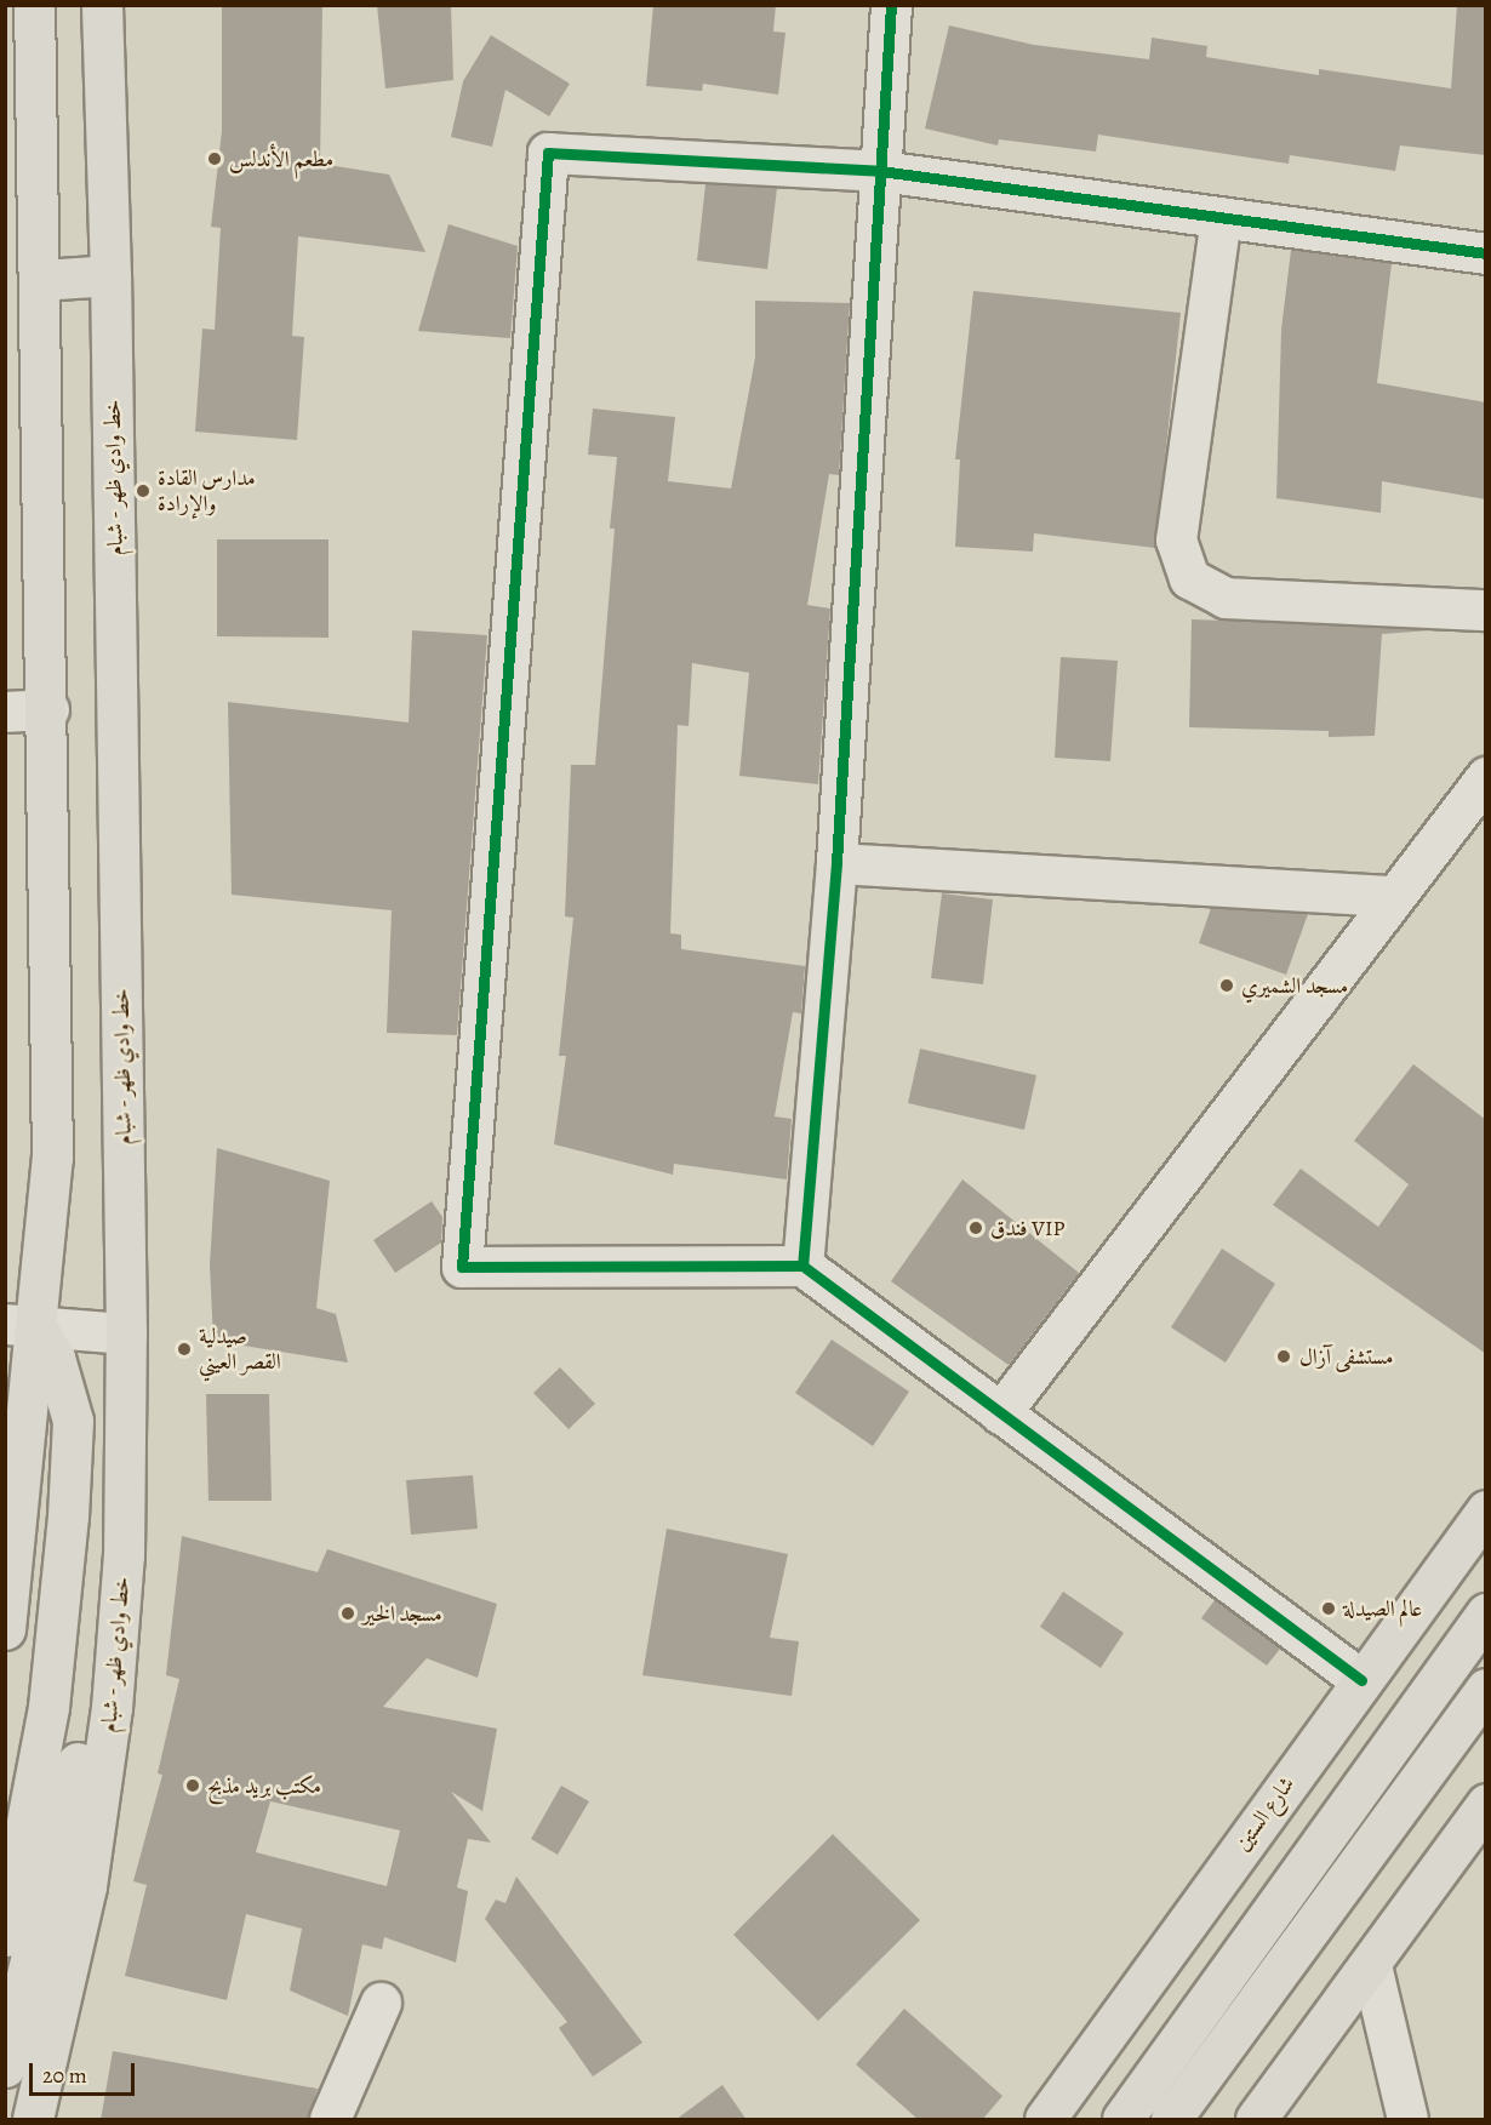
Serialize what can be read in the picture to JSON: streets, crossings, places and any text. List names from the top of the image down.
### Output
{
  "streets": {
    "main road": ["خط وادي ظهر - شبام", "شارع الستين"]
  },
  "places": [
    "مطعم الأندلس",
    "مدارس القادة والإرادة",
    "مسجد الشميري",
    "فندق VIP",
    "صيدلية القصر العيني",
    "مستشفى آزال",
    "عالم الصيدلة",
    "مسجد الخير",
    "مكتب بريد مذبح"
  ],
  "scale_bar": "20 m"
}
